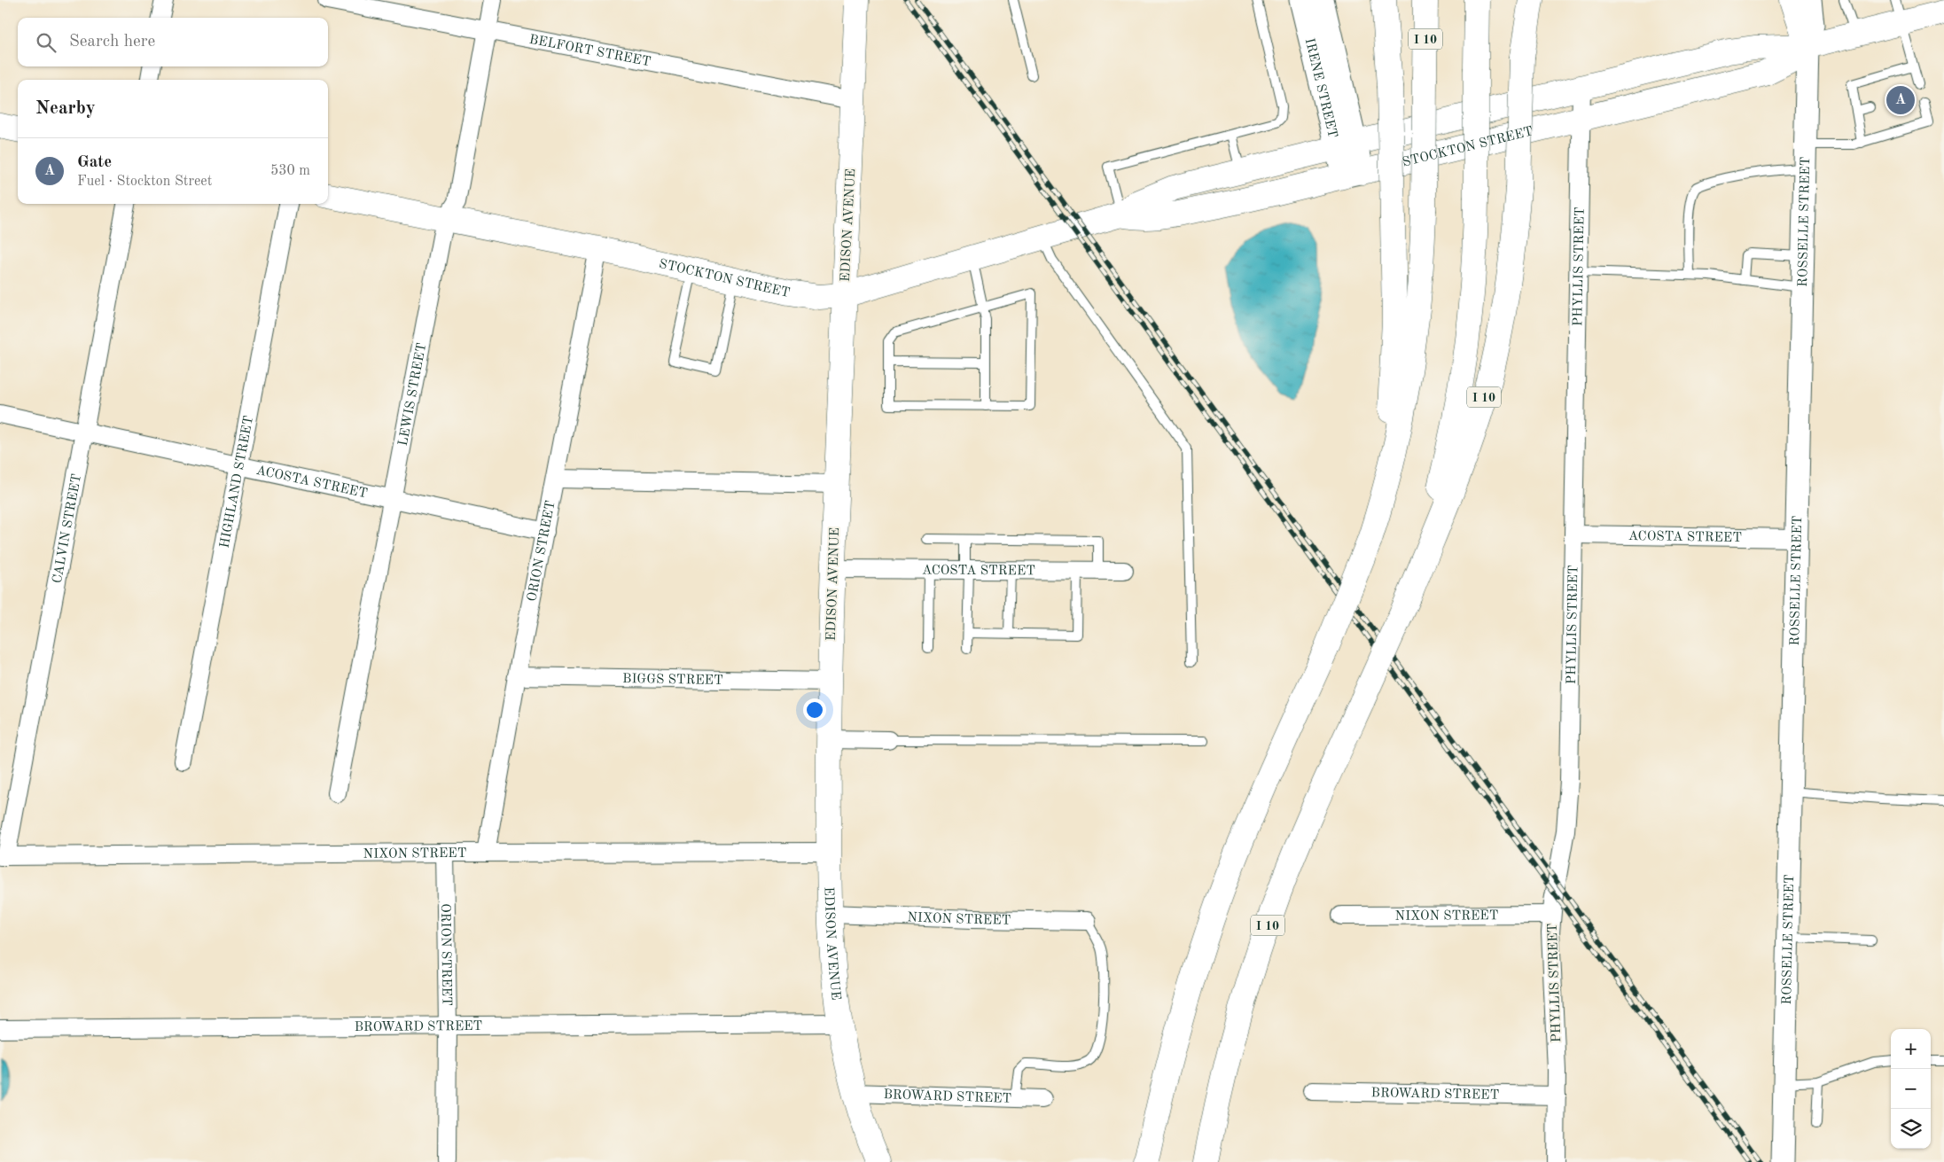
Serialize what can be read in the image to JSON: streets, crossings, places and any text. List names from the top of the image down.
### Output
{
  "streets": {
    "main road": ["I 10", "STOCKTON STREET", "EDISON AVENUE"],
    "street": [
      "BELFORT STREET",
      "IRENE STREET",
      "ROSSELLE STREET",
      "PHYLLIS STREET",
      "LEWIS STREET",
      "HIGHLAND STREET",
      "ACOSTA STREET",
      "CALVIN STREET",
      "ORION STREET",
      "BIGGS STREET",
      "NIXON STREET",
      "BROWARD STREET"
    ]
  },
  "crossings": [
    ["BELFORT STREET", "EDISON AVENUE"],
    ["BELFORT STREET", "LEWIS STREET"],
    ["IRENE STREET", "STOCKTON STREET"],
    ["STOCKTON STREET", "ROSSELLE STREET"],
    ["STOCKTON STREET", "EDISON AVENUE"],
    ["STOCKTON STREET", "PHYLLIS STREET"],
    ["STOCKTON STREET", "LEWIS STREET"],
    ["STOCKTON STREET", "ORION STREET"],
    ["ROSSELLE STREET", "ACOSTA STREET"],
    ["EDISON AVENUE", "ACOSTA STREET"],
    ["EDISON AVENUE", "BIGGS STREET"],
    ["EDISON AVENUE", "NIXON STREET"],
    ["EDISON AVENUE", "BROWARD STREET"],
    ["PHYLLIS STREET", "ACOSTA STREET"],
    ["PHYLLIS STREET", "NIXON STREET"],
    ["PHYLLIS STREET", "BROWARD STREET"],
    ["LEWIS STREET", "ACOSTA STREET"],
    ["HIGHLAND STREET", "ACOSTA STREET"],
    ["ACOSTA STREET", "CALVIN STREET"],
    ["ACOSTA STREET", "ORION STREET"],
    ["CALVIN STREET", "NIXON STREET"],
    ["ORION STREET", "BIGGS STREET"],
    ["ORION STREET", "NIXON STREET"],
    ["ORION STREET", "BROWARD STREET"]
  ],
  "page": {
    "search": "Search here",
    "heading": "Nearby",
    "pins": "A",
    "list": [
      {
        "mark": "A",
        "name": "Gate",
        "note": "Fuel · Stockton Street",
        "value": "530 m"
      }
    ],
    "map_buttons": ["+", "−"]
  }
}
